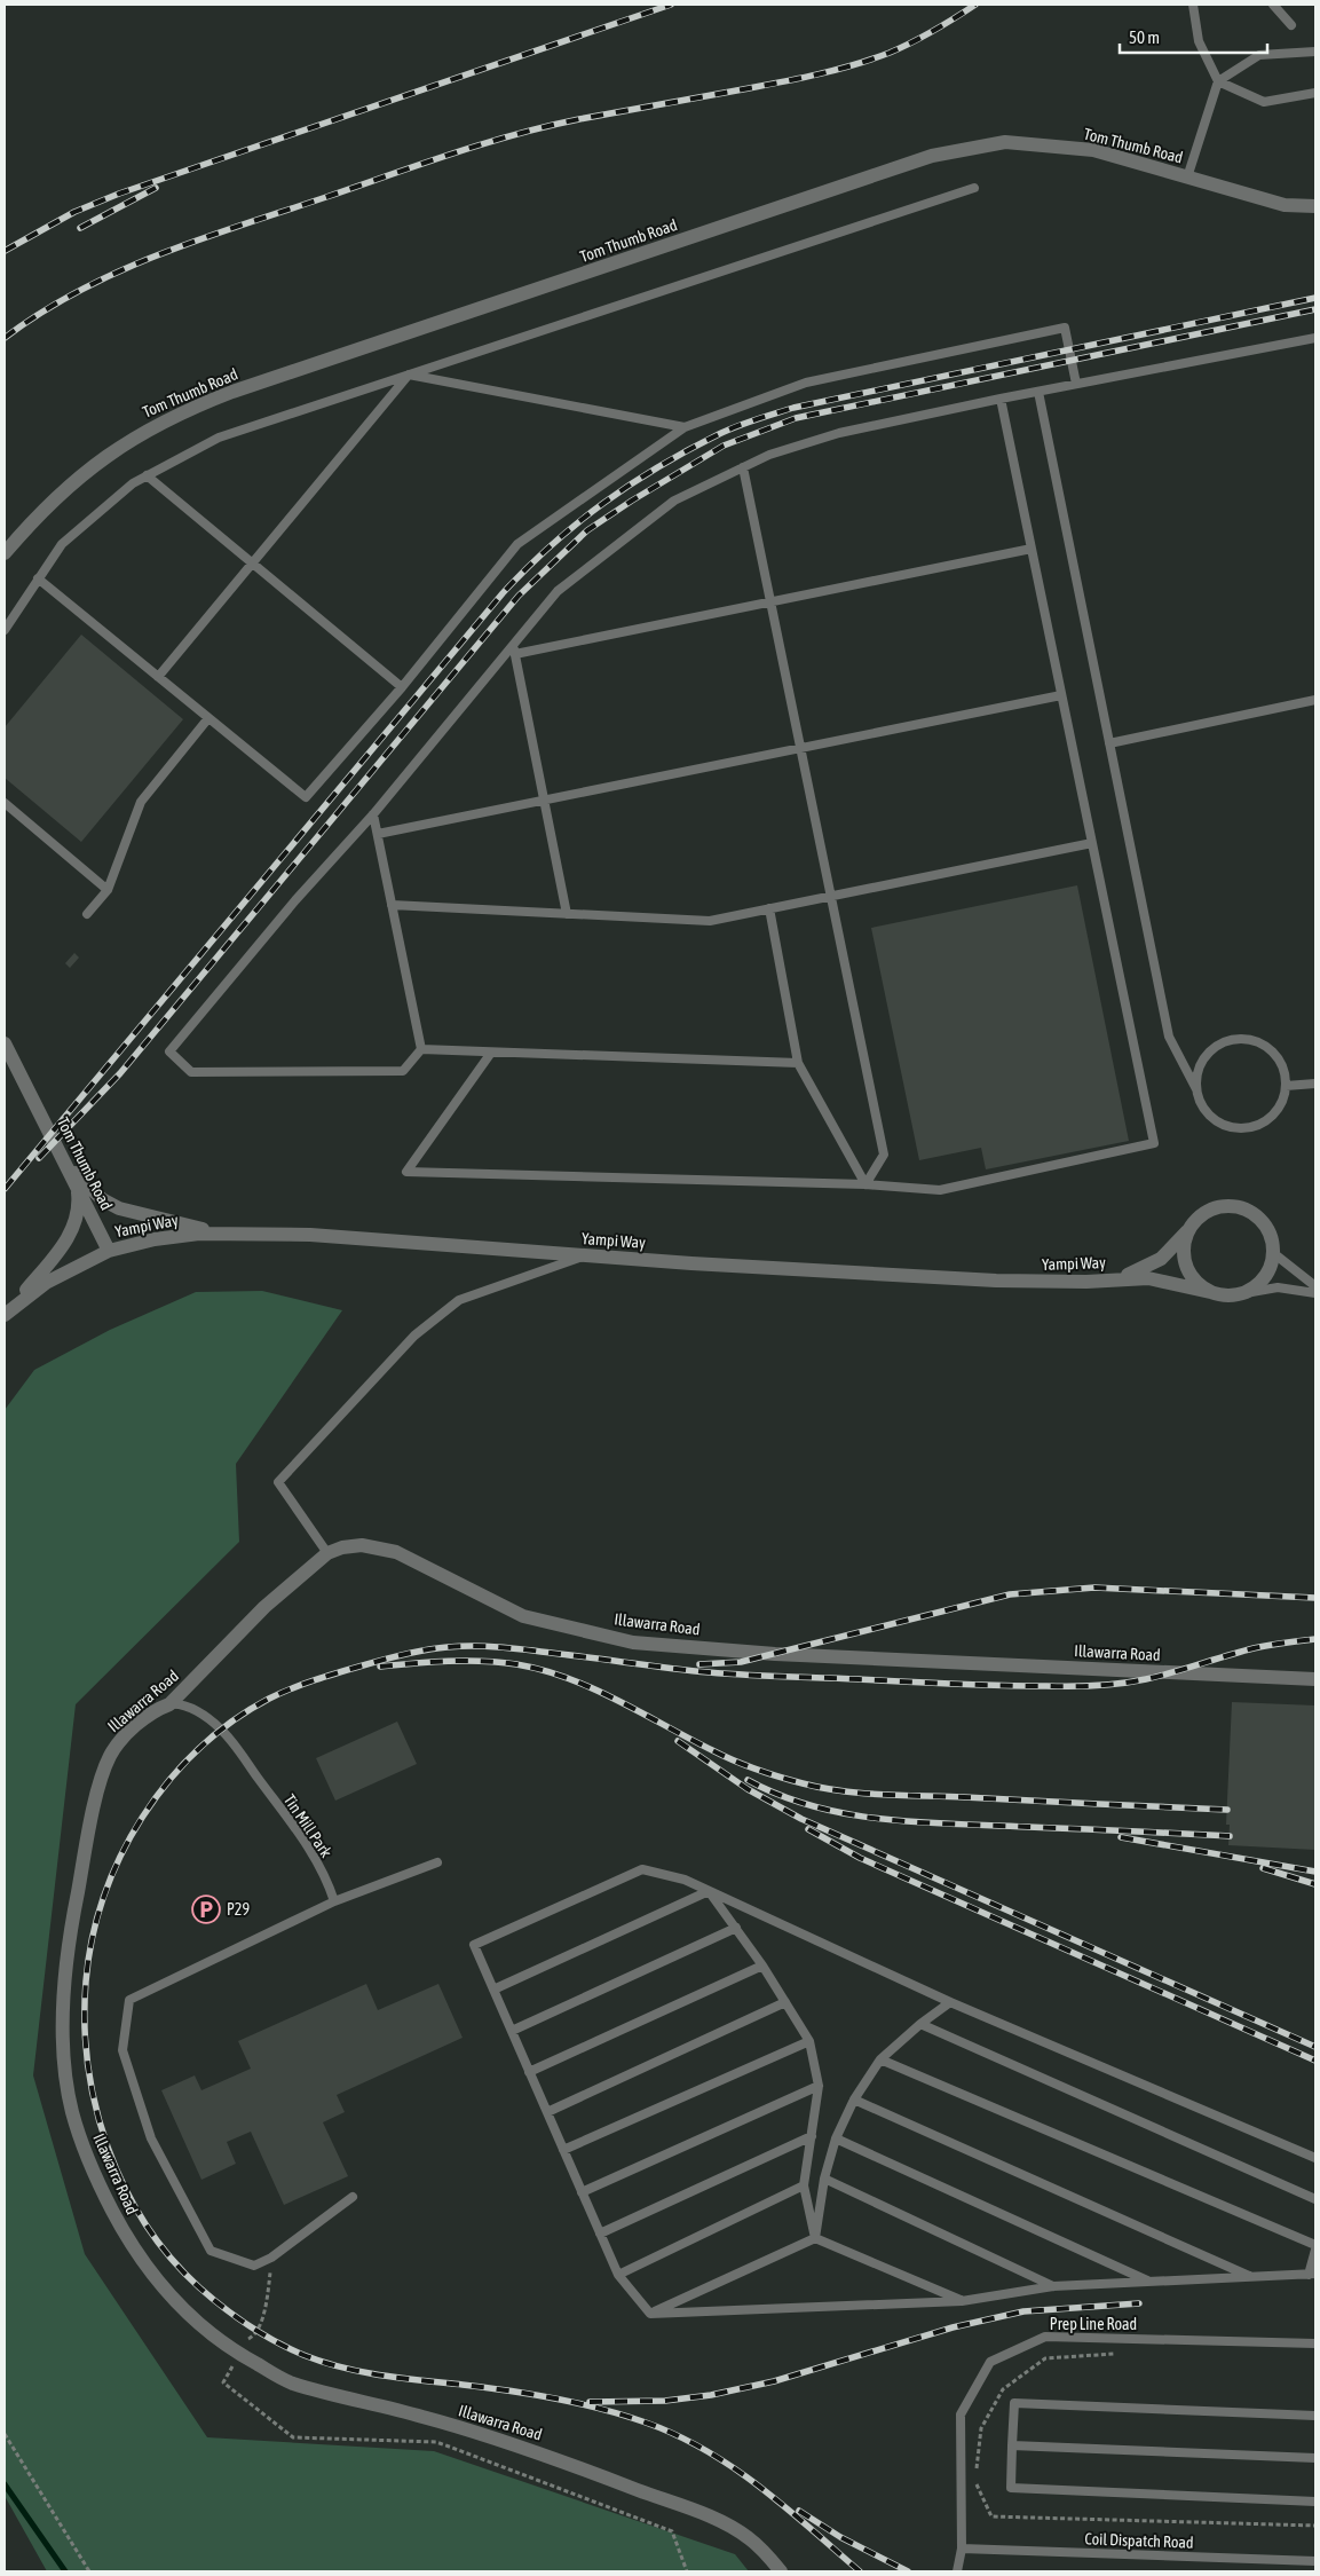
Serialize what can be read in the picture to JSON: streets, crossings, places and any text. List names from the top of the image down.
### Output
{
  "streets": {
    "street": ["Tom Thumb Road", "Yampi Way", "Illawarra Road"],
    "lane": ["Tin Mill Park", "Prep Line Road", "Coil Dispatch Road"]
  },
  "crossings": [
    ["Tom Thumb Road", "Yampi Way"],
    ["Illawarra Road", "Tin Mill Park"],
    ["Prep Line Road", "Coil Dispatch Road"]
  ],
  "places": {
    "parking": ["P29"]
  },
  "scale_bar": "50 m"
}
